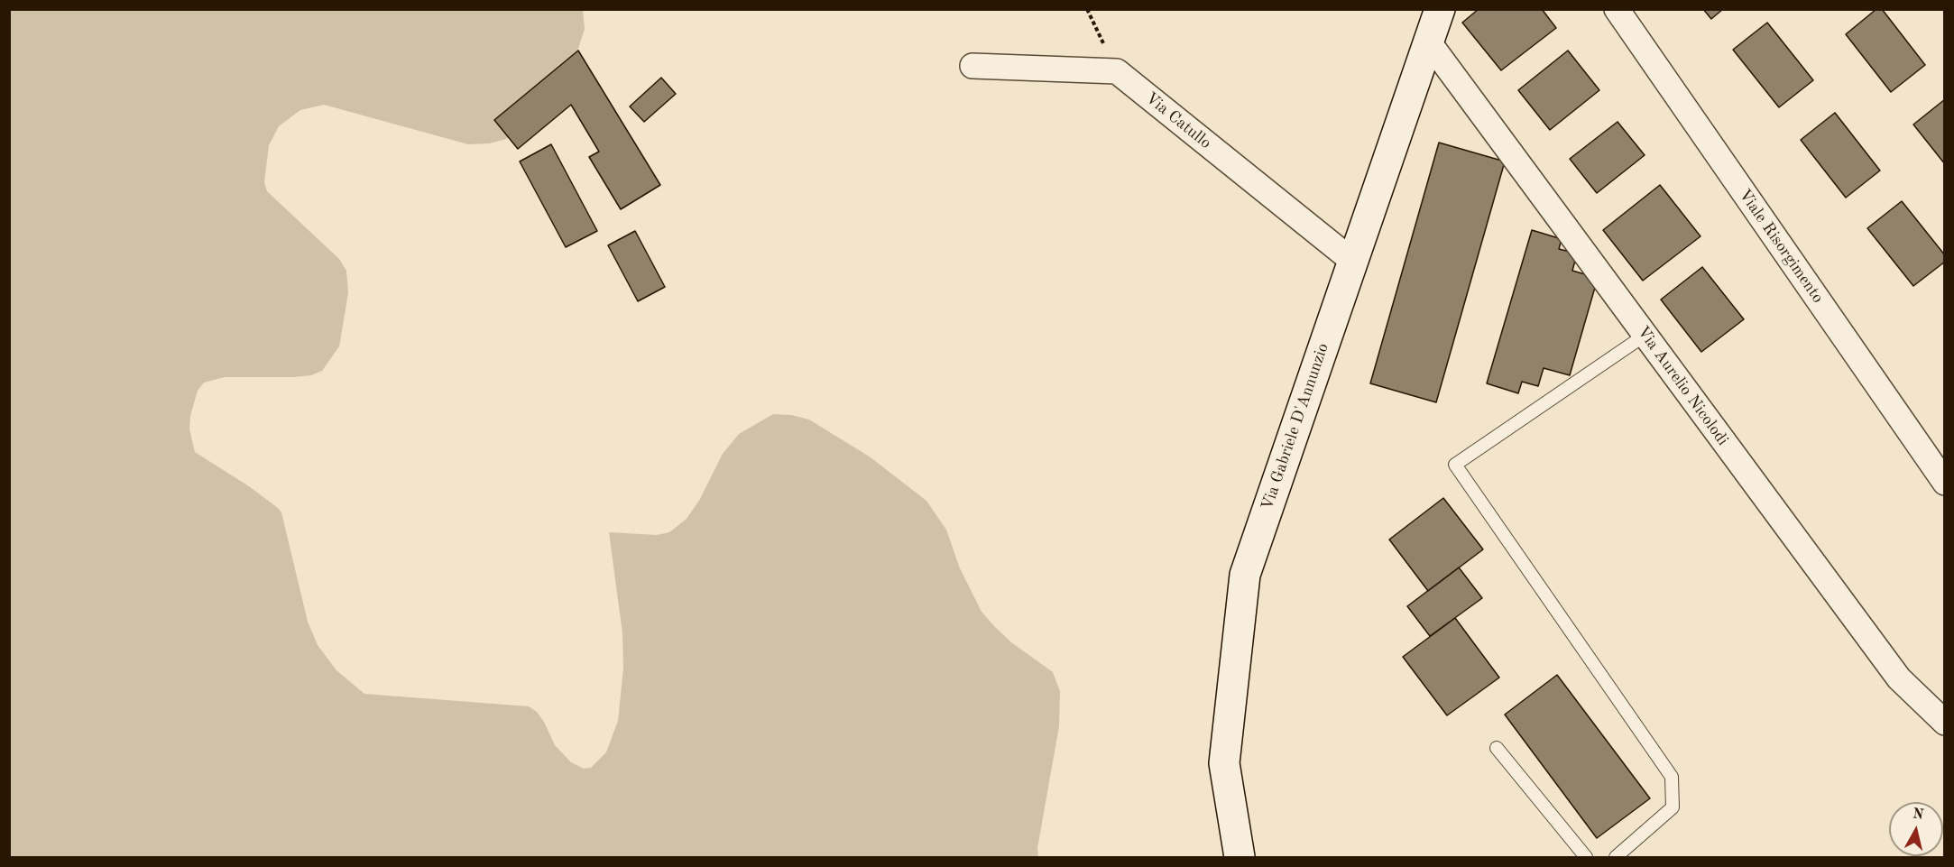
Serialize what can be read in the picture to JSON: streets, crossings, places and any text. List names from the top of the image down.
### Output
{
  "streets": {
    "main road": ["Via Gabriele D'Annunzio"],
    "street": ["Via Catullo", "Viale Risorgimento", "Via Aurelio Nicolodi"]
  },
  "crossings": [
    ["Via Catullo", "Via Gabriele D'Annunzio"],
    ["Via Aurelio Nicolodi", "Via Gabriele D'Annunzio"]
  ],
  "north": "top"
}
